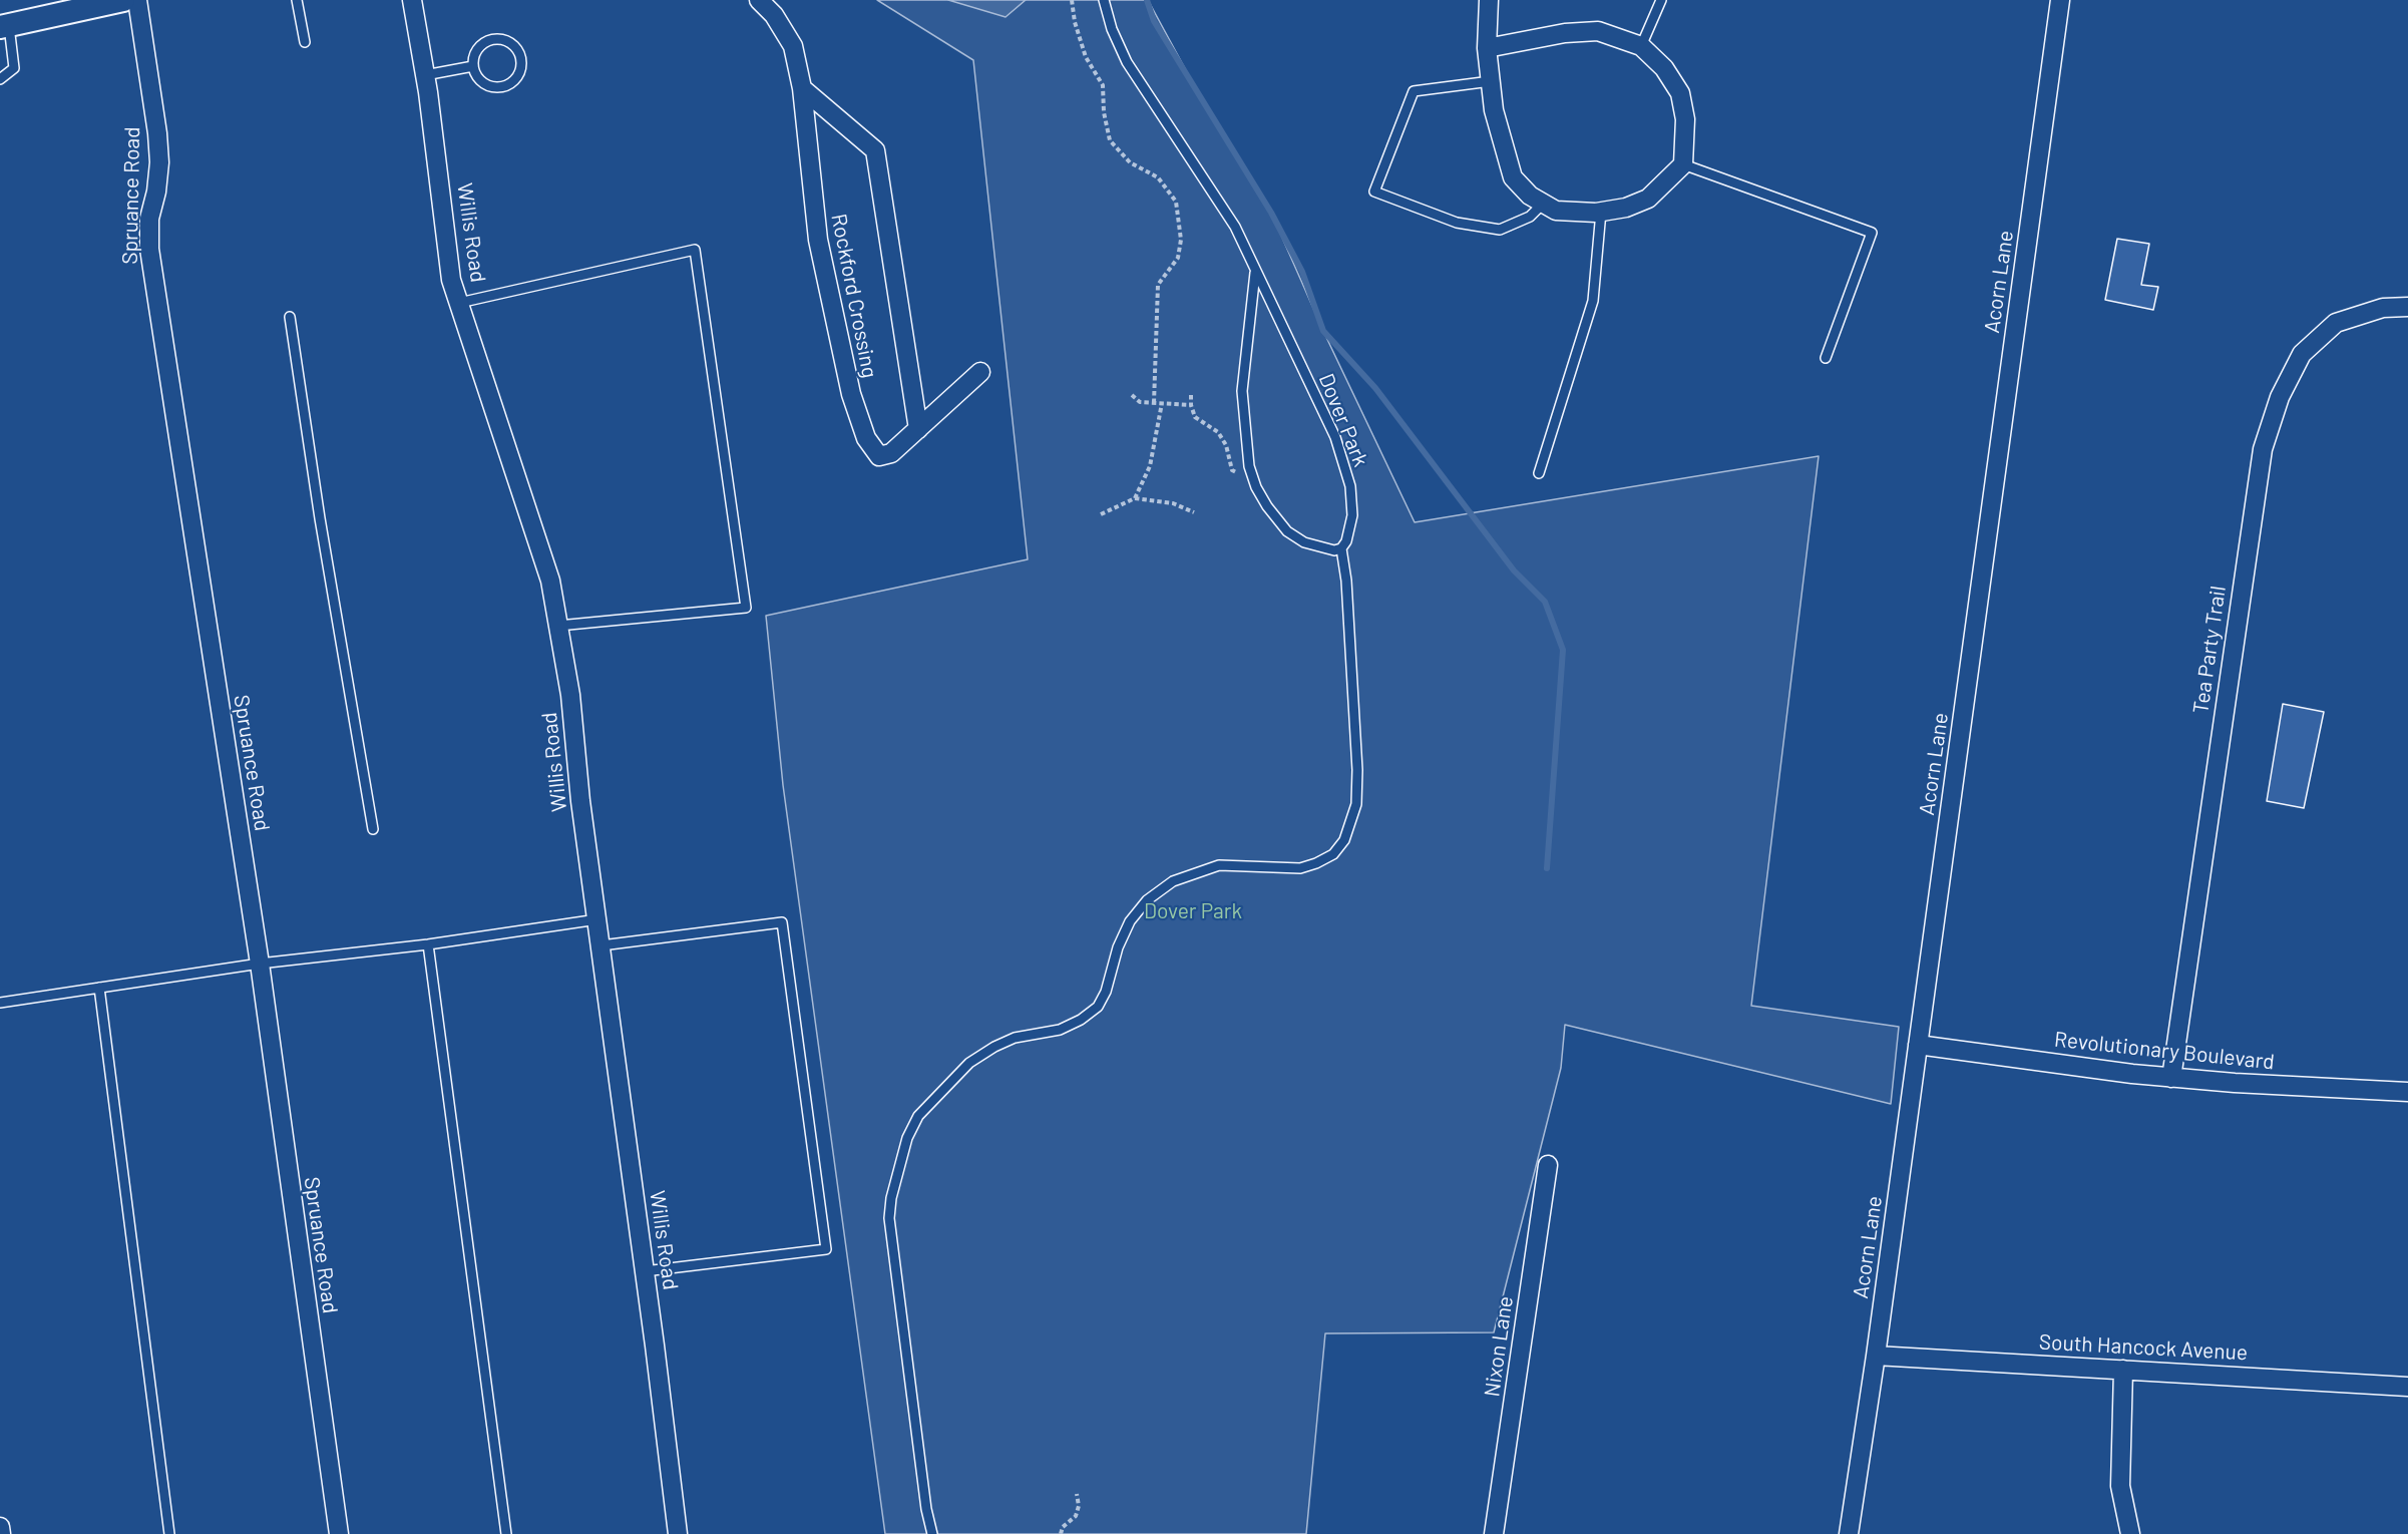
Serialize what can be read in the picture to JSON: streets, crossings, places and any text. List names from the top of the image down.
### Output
{
  "streets": {
    "street": [
      "Spruance Road",
      "Willis Road",
      "Acorn Lane",
      "Rockford Crossing",
      "Tea Party Trail",
      "Revolutionary Boulevard",
      "Nixon Lane",
      "South Hancock Avenue"
    ],
    "lane": ["Dover Park"]
  },
  "crossings": [
    ["Acorn Lane", "Revolutionary Boulevard"],
    ["Acorn Lane", "South Hancock Avenue"],
    ["Tea Party Trail", "Revolutionary Boulevard"]
  ],
  "parks": ["Dover Park"]
}
